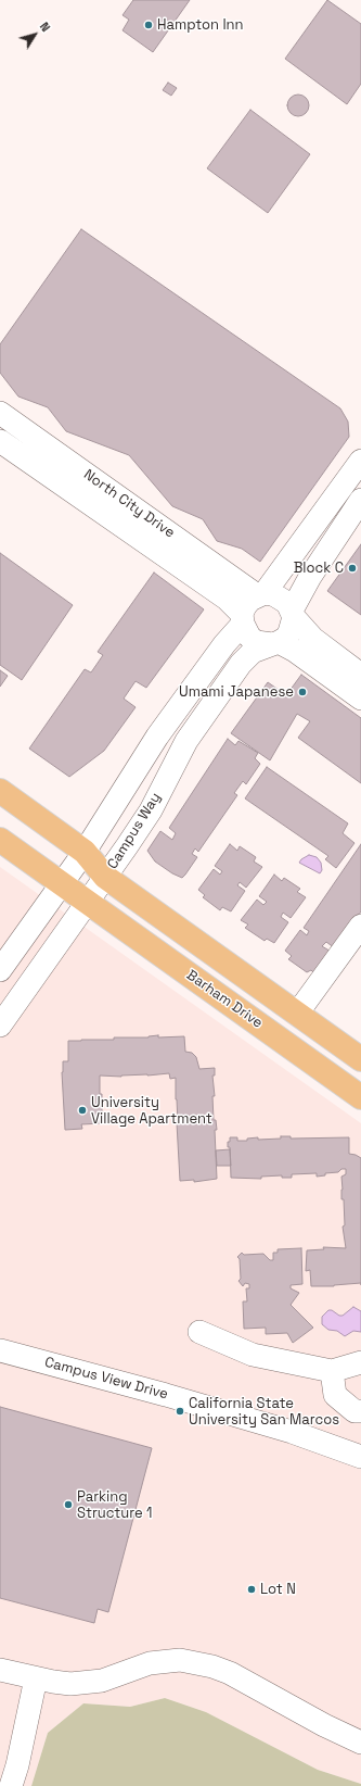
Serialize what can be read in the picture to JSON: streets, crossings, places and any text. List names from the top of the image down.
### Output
{
  "streets": {
    "main road": ["Barham Drive"],
    "street": ["North City Drive", "Campus Way", "Campus View Drive"]
  },
  "crossings": [
    ["North City Drive", "Campus Way"],
    ["Campus Way", "Barham Drive"]
  ],
  "places": [
    "Hampton Inn",
    "Block C",
    "Umami Japanese",
    "University Village Apartment",
    "California State University San Marcos",
    "Parking Structure 1",
    "Lot N"
  ],
  "north": "top right"
}
